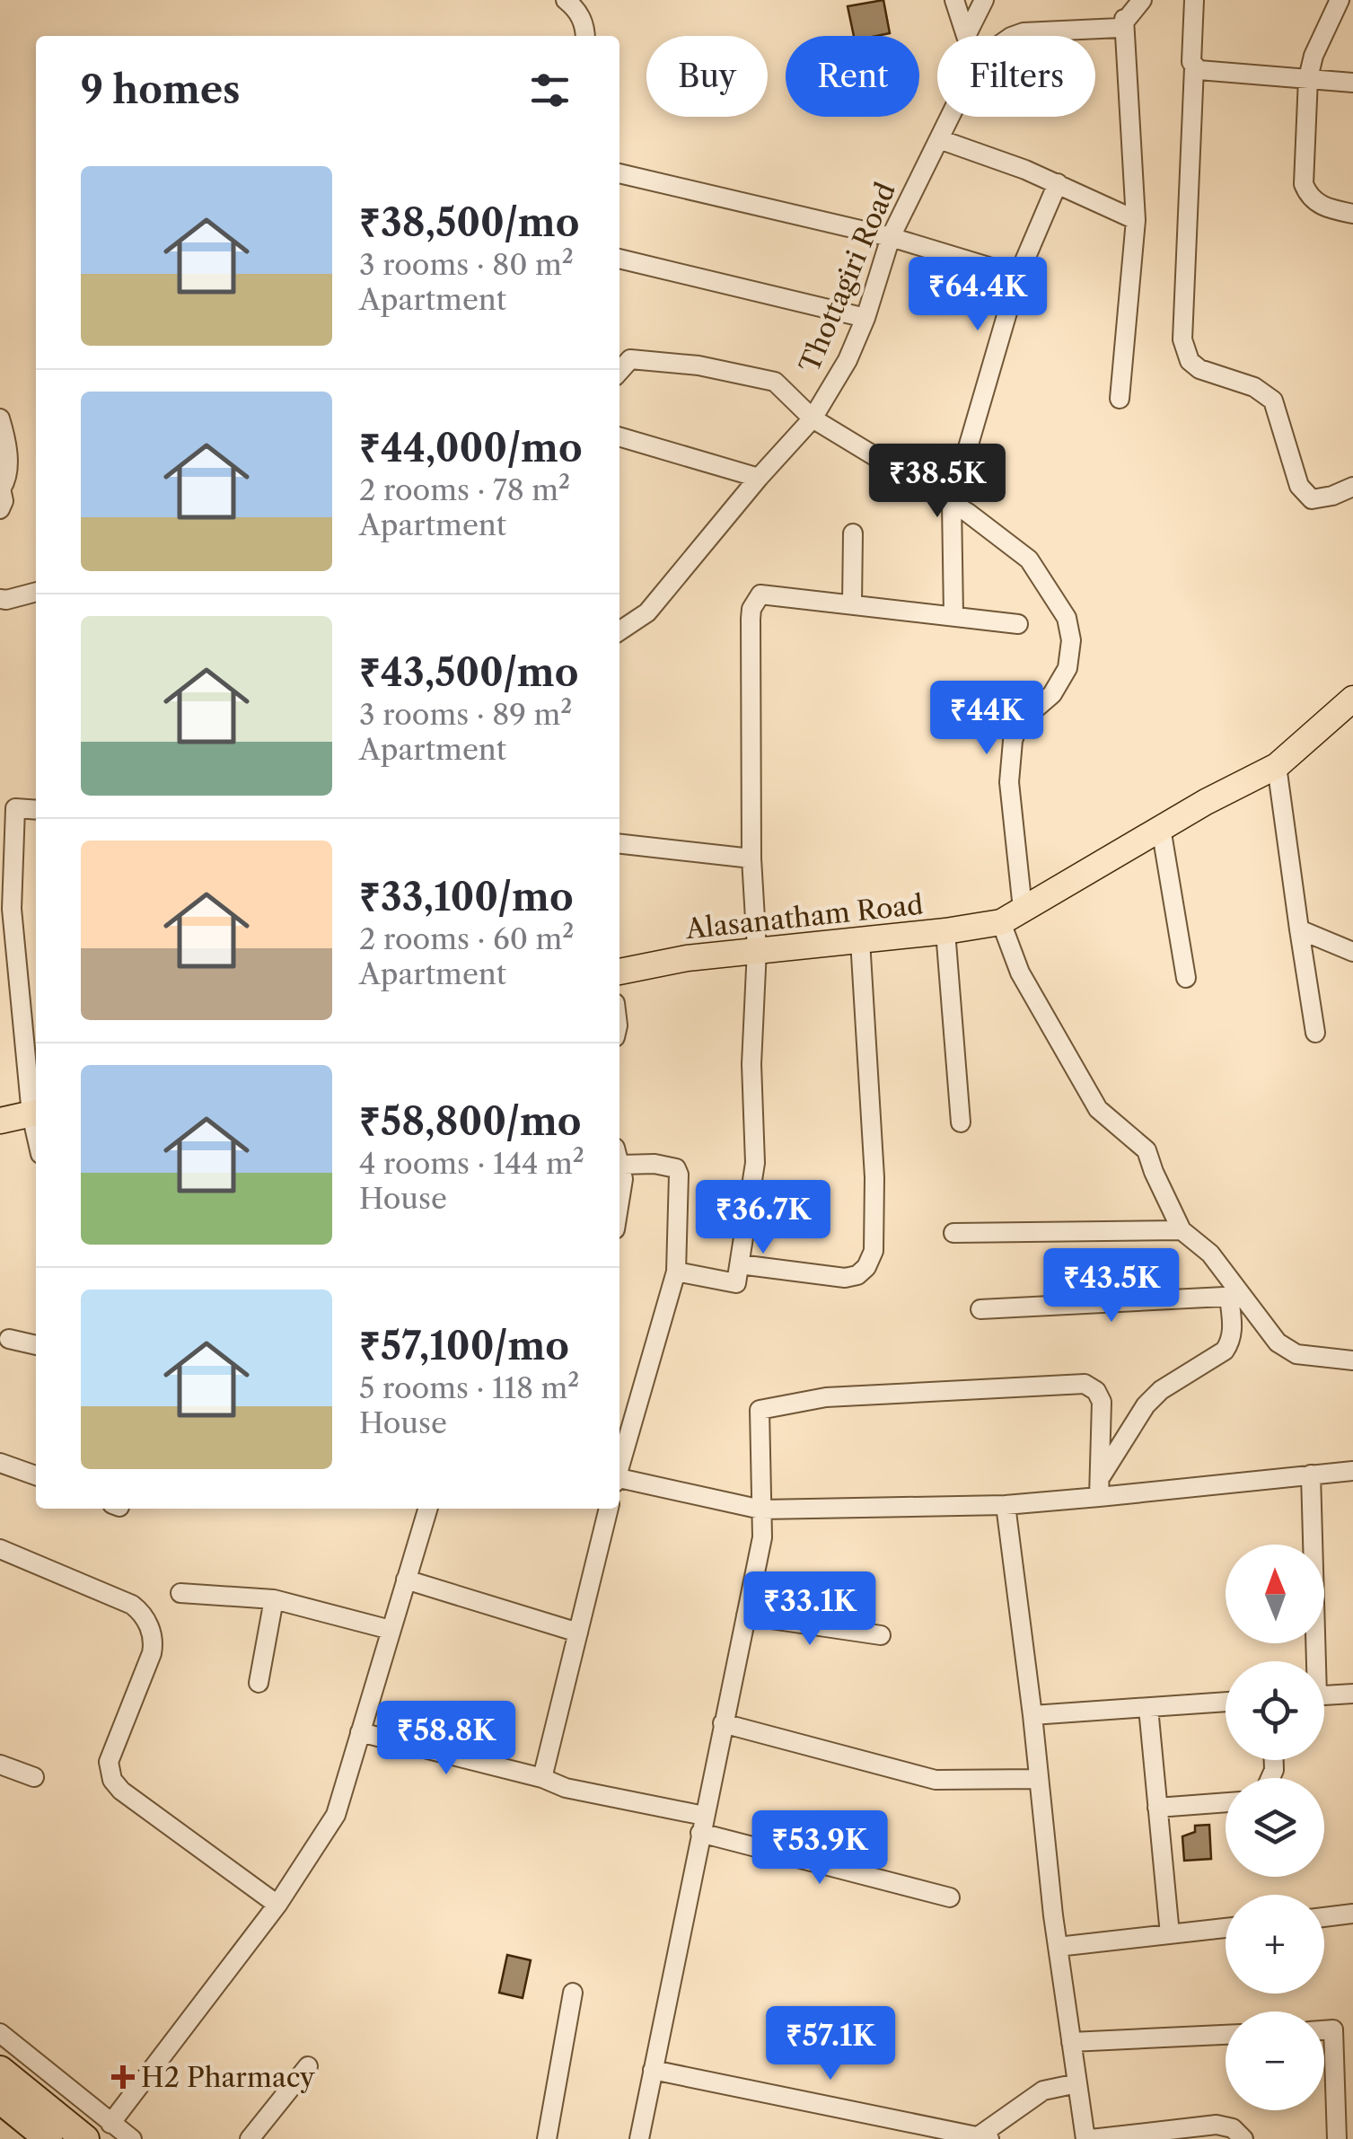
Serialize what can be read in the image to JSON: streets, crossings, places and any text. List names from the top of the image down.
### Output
{
  "streets": {
    "main road": ["Alasanatham Road"],
    "street": ["Thottagiri Road"]
  },
  "places": {
    "health": ["H2 Pharmacy"]
  },
  "north": "top",
  "page": {
    "chip": ["Buy", "Rent", "Filters"],
    "heading": "9 homes",
    "list": [
      {
        "name": "₹38,500/mo",
        "note": "3 rooms · 80 m² · Apartment"
      },
      {
        "name": "₹44,000/mo",
        "note": "2 rooms · 78 m² · Apartment"
      },
      {
        "name": "₹43,500/mo",
        "note": "3 rooms · 89 m² · Apartment"
      },
      {
        "name": "₹33,100/mo",
        "note": "2 rooms · 60 m² · Apartment"
      },
      {
        "name": "₹58,800/mo",
        "note": "4 rooms · 144 m² · House"
      },
      {
        "name": "₹57,100/mo",
        "note": "5 rooms · 118 m² · House"
      }
    ],
    "price": [
      "₹64.4K",
      "₹38.5K",
      "₹44K",
      "₹36.7K",
      "₹43.5K",
      "₹33.1K",
      "₹58.8K",
      "₹53.9K",
      "₹57.1K"
    ],
    "map_buttons": ["+", "−"]
  }
}
